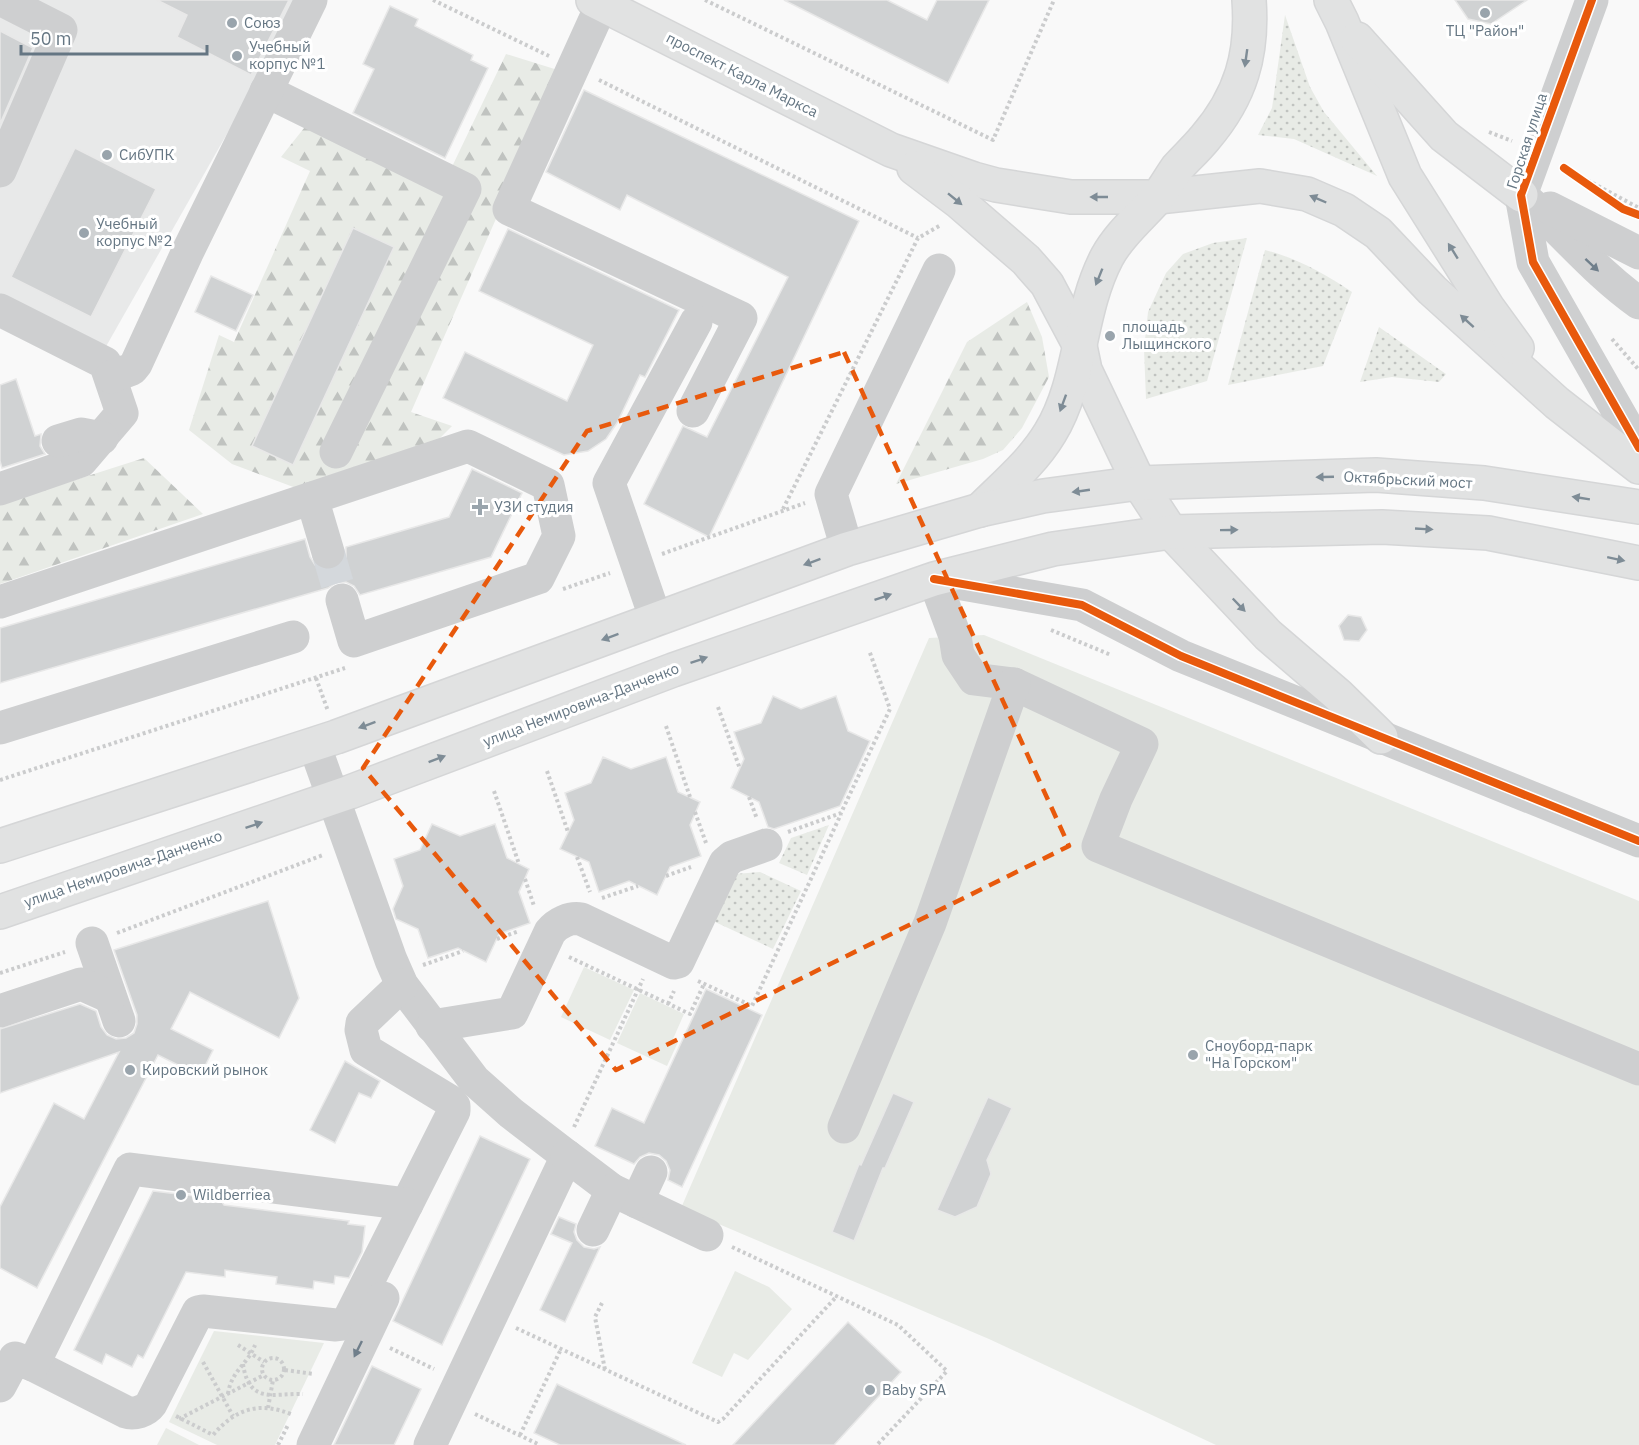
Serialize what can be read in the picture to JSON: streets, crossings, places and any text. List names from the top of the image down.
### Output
{
  "streets": {
    "main road": ["проспект Карла Маркса", "Октябрьский мост", "улица Немировича-Данченко"],
    "street": ["Горская улица"]
  },
  "places": {
    "other": [
      "ТЦ \"Район\"",
      "Союз",
      "Учебный корпус №1",
      "СибУПК",
      "Учебный корпус №2",
      "площадь Лыщинского",
      "Сноуборд-парк \"На Горском\"",
      "Кировский рынок",
      "Wildberriea",
      "Baby SPA"
    ],
    "health": ["УЗИ студия"]
  },
  "scale_bar": "50 m"
}
